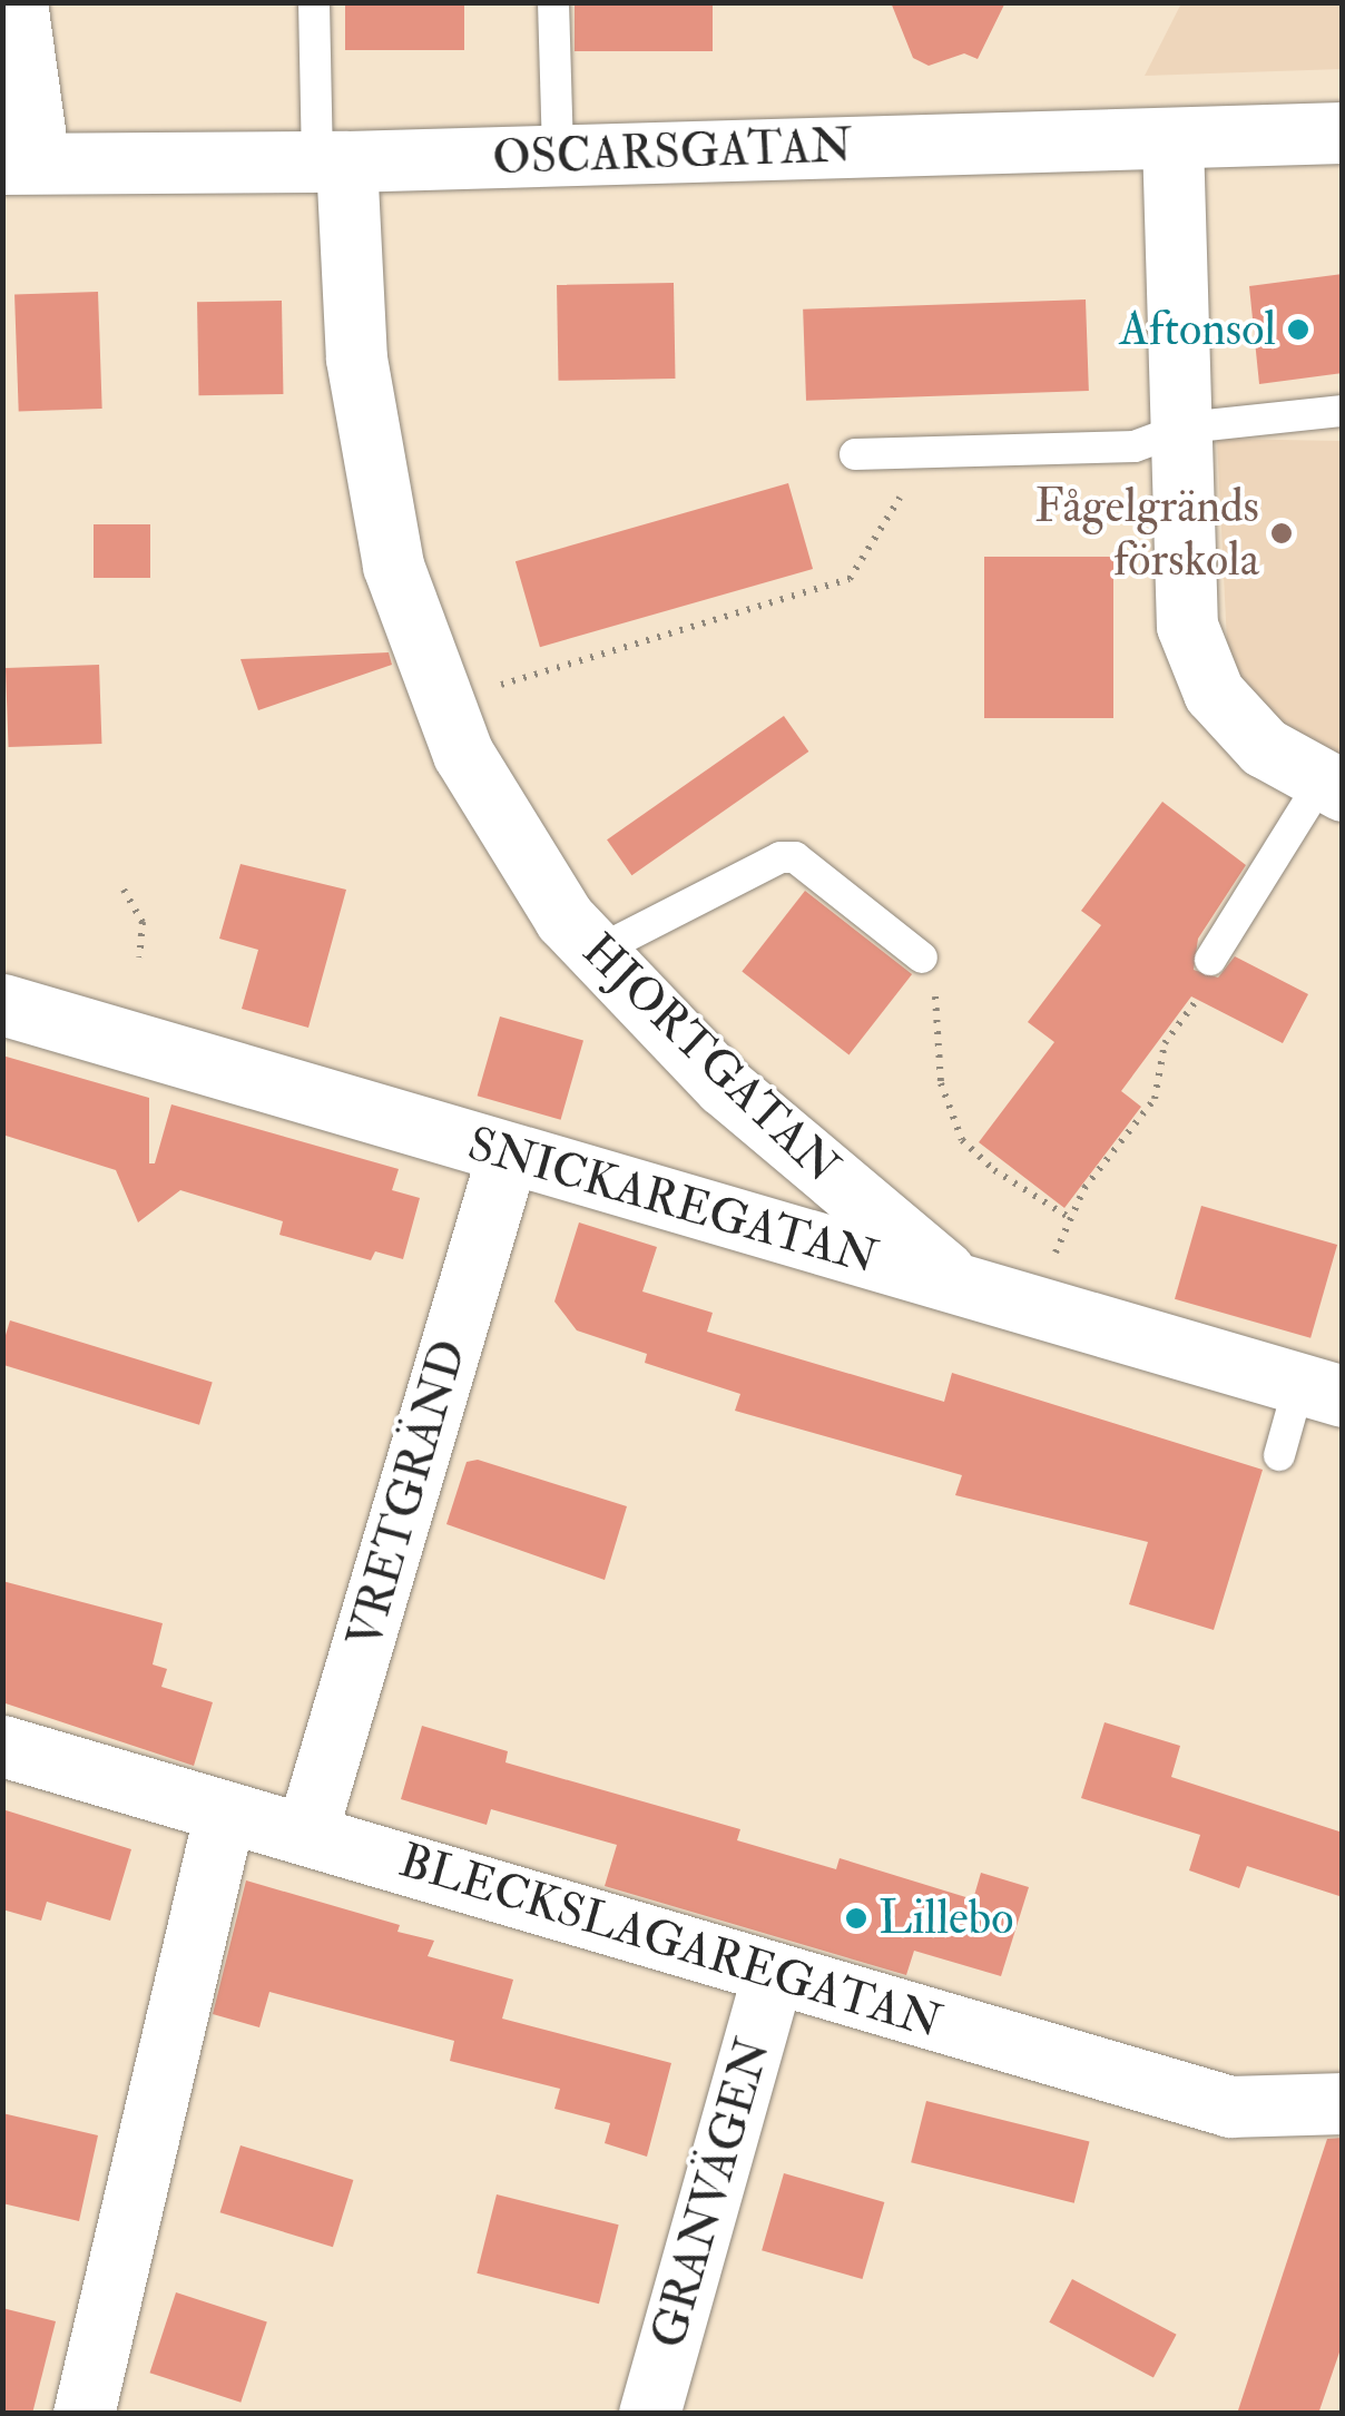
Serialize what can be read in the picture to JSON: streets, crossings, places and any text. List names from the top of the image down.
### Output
{
  "streets": {
    "street": [
      "OSCARSGATAN",
      "HJORTGATAN",
      "SNICKAREGATAN",
      "VRETGRÄND",
      "BLECKSLAGAREGATAN",
      "GRANVÄGEN"
    ]
  },
  "crossings": [
    ["OSCARSGATAN", "HJORTGATAN"],
    ["HJORTGATAN", "SNICKAREGATAN"],
    ["SNICKAREGATAN", "VRETGRÄND"],
    ["VRETGRÄND", "BLECKSLAGAREGATAN"],
    ["BLECKSLAGAREGATAN", "GRANVÄGEN"]
  ],
  "places": ["Aftonsol", "Fågelgränds förskola", "Lillebo"]
}
